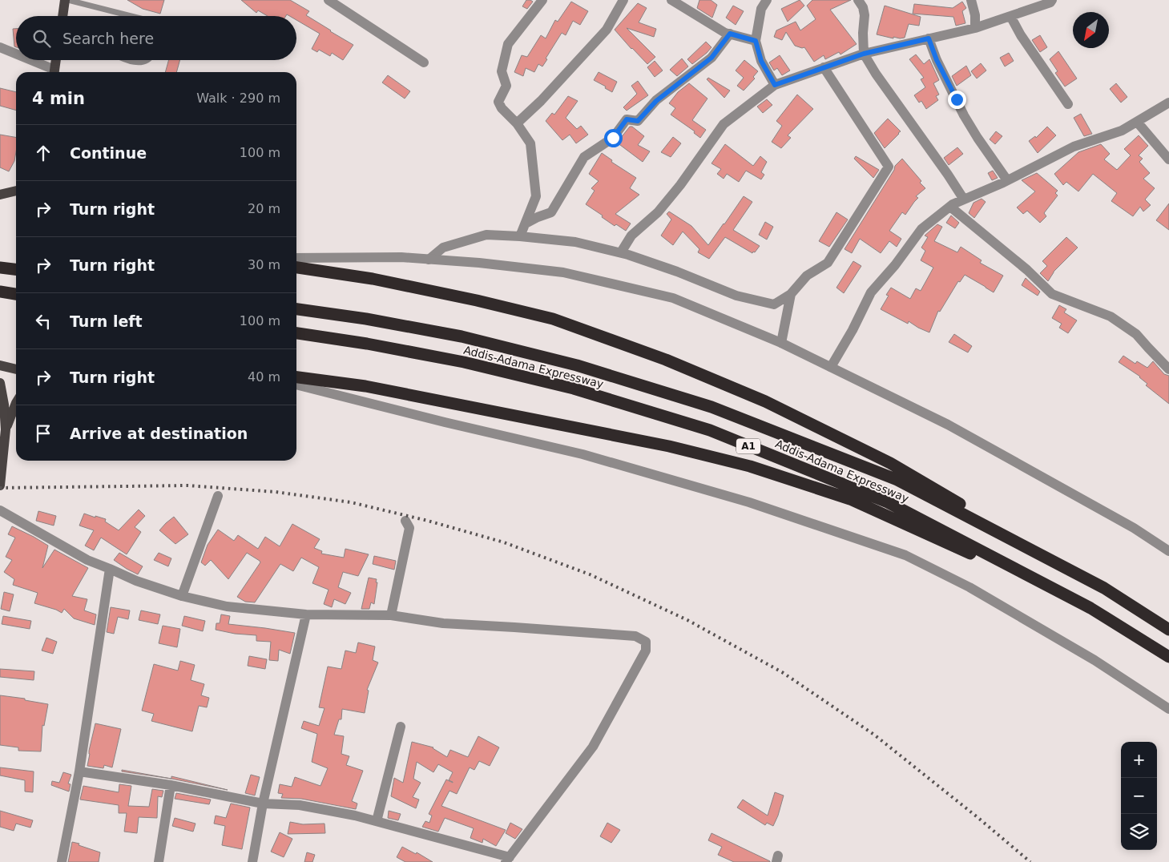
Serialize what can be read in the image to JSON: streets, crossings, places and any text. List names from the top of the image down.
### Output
{
  "streets": {
    "highway": ["Addis-Adama Expressway", "A1"]
  },
  "north": "bottom left",
  "page": {
    "search": "Search here",
    "heading": ["4 min", "Walk · 290 m"],
    "list": [
      ["Continue", "100 m"],
      ["Turn right", "20 m"],
      ["Turn right", "30 m"],
      ["Turn left", "100 m"],
      ["Turn right", "40 m"],
      "Arrive at destination"
    ],
    "map_buttons": ["+", "−"]
  }
}
